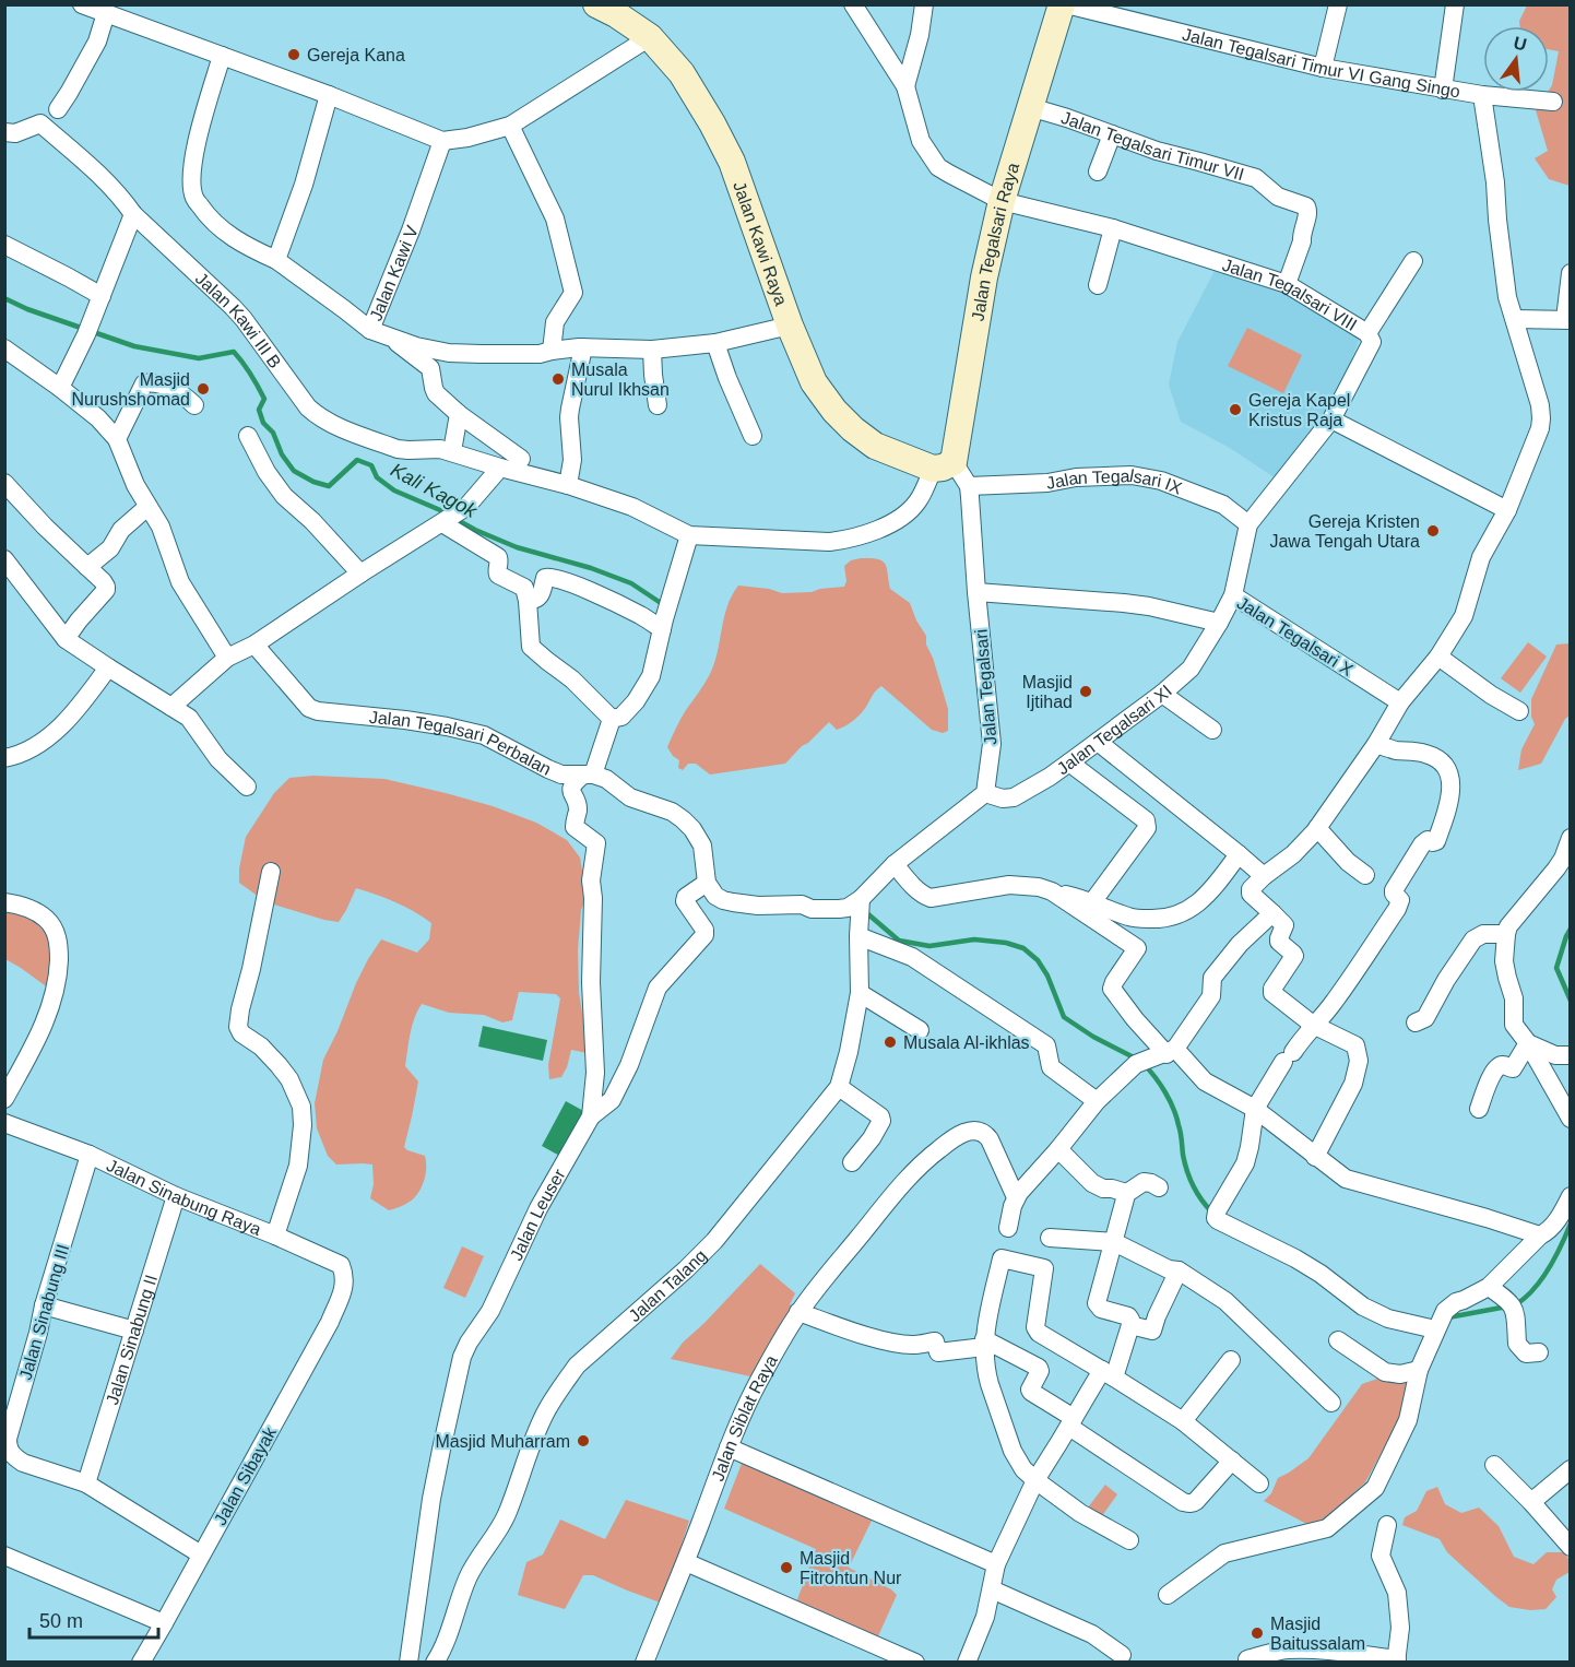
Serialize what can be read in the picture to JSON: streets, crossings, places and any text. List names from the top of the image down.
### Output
{
  "streets": {
    "main road": ["Jalan Tegalsari Raya", "Jalan Kawi Raya"],
    "street": [
      "Jalan Tegalsari Timur VI Gang Singo",
      "Jalan Tegalsari Timur VII",
      "Jalan Kawi V",
      "Jalan Tegalsari VIII",
      "Jalan Kawi III B",
      "Jalan Tegalsari IX",
      "Jalan Tegalsari X",
      "Jalan Tegalsari",
      "Jalan Tegalsari XI",
      "Jalan Tegalsari Perbalan",
      "Jalan Sinabung Raya",
      "Jalan Leuser",
      "Jalan Talang",
      "Jalan Sinabung III",
      "Jalan Sinabung II",
      "Jalan Siblat Raya",
      "Jalan Sibayak"
    ]
  },
  "crossings": [
    ["Jalan Tegalsari Timur VI Gang Singo", "Jalan Tegalsari Raya"],
    ["Jalan Tegalsari Timur VI Gang Singo", "Jalan Tegalsari X"],
    ["Jalan Tegalsari Timur VII", "Jalan Tegalsari Raya"],
    ["Jalan Tegalsari Timur VII", "Jalan Tegalsari VIII"],
    ["Jalan Tegalsari Raya", "Jalan Kawi Raya"],
    ["Jalan Tegalsari Raya", "Jalan Tegalsari VIII"],
    ["Jalan Tegalsari Raya", "Jalan Tegalsari"],
    ["Jalan Kawi Raya", "Jalan Tegalsari"],
    ["Jalan Tegalsari IX", "Jalan Tegalsari"],
    ["Jalan Tegalsari X", "Jalan Tegalsari"],
    ["Jalan Tegalsari X", "Jalan Tegalsari XI"],
    ["Jalan Tegalsari", "Jalan Tegalsari XI"],
    ["Jalan Tegalsari Perbalan", "Jalan Leuser"],
    ["Jalan Sinabung Raya", "Jalan Sinabung III"],
    ["Jalan Sinabung Raya", "Jalan Sinabung II"],
    ["Jalan Sinabung Raya", "Jalan Sibayak"],
    ["Jalan Sinabung III", "Jalan Sinabung II"]
  ],
  "water": ["Kali Kagok"],
  "places": [
    "Gereja Kana",
    "Musala Nurul Ikhsan",
    "Masjid Nurushshomad",
    "Gereja Kapel Kristus Raja",
    "Gereja Kristen Jawa Tengah Utara",
    "Masjid Ijtihad",
    "Musala Al-ikhlas",
    "Masjid Muharram",
    "Masjid Fitrohtun Nur",
    "Masjid Baitussalam"
  ],
  "scale_bar": "50 m",
  "north": "top"
}
